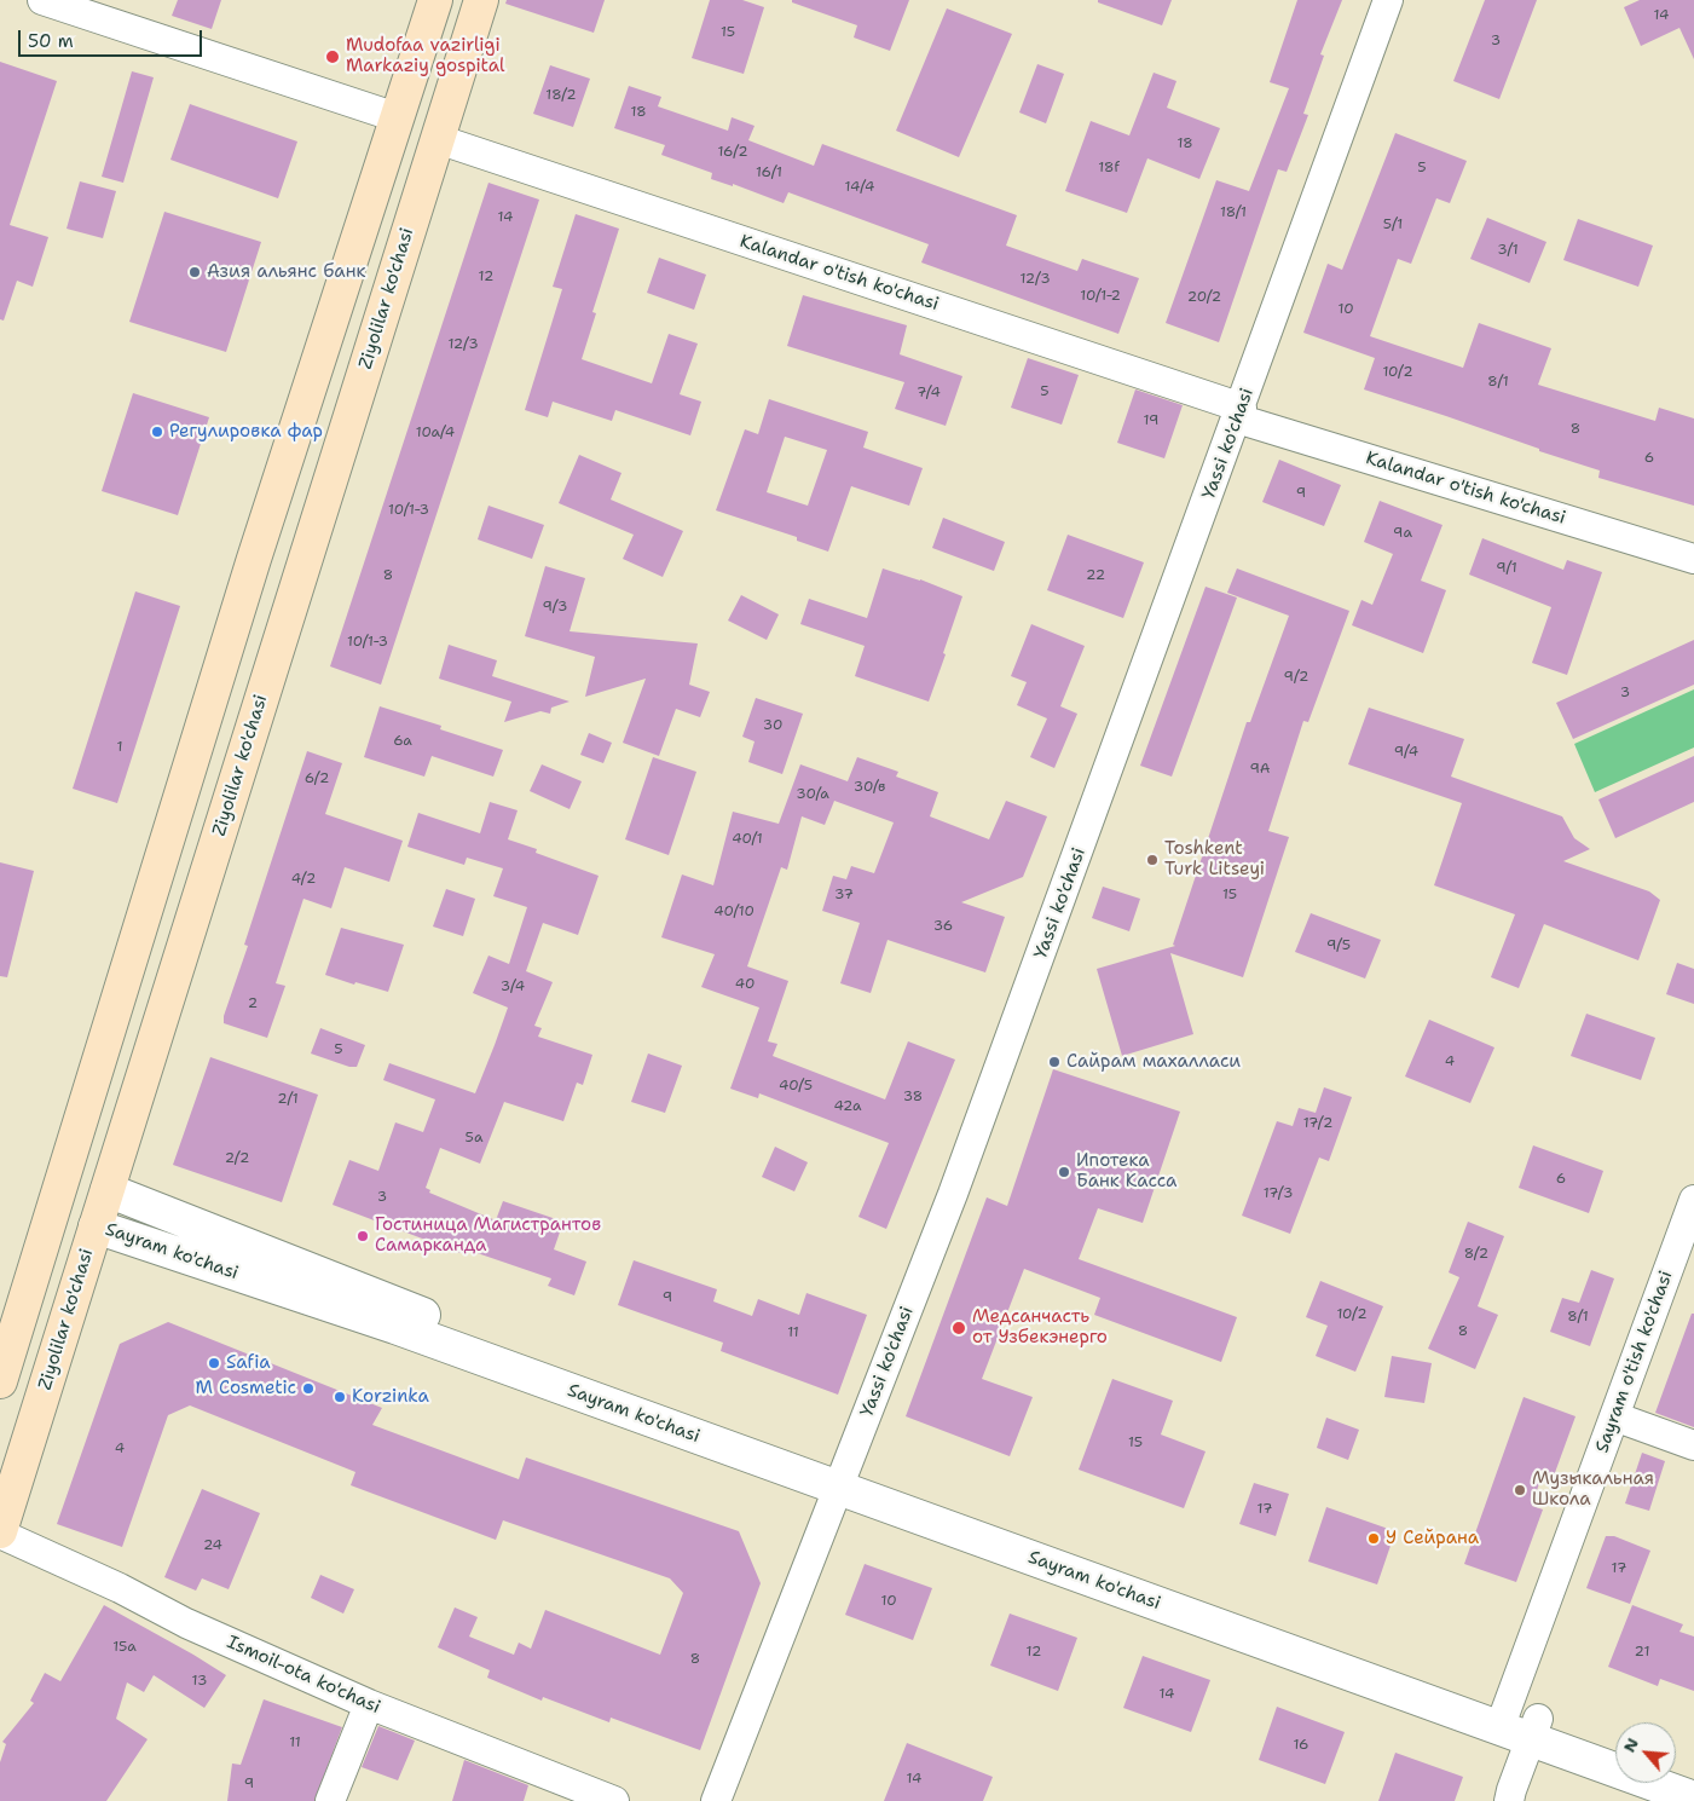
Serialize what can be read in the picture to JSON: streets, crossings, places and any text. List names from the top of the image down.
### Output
{
  "streets": {
    "main road": ["Ziyolilar ko'chasi", "Sayram ko'chasi"],
    "street": [
      "Kalandar o'tish ko'chasi",
      "Yassi ko'chasi",
      "Sayram o'tish ko'chasi",
      "Ismoil-ota ko'chasi"
    ]
  },
  "crossings": [
    ["Kalandar o'tish ko'chasi", "Ziyolilar ko'chasi"],
    ["Kalandar o'tish ko'chasi", "Yassi ko'chasi"],
    ["Ziyolilar ko'chasi", "Sayram ko'chasi"],
    ["Ziyolilar ko'chasi", "Ismoil-ota ko'chasi"],
    ["Yassi ko'chasi", "Sayram ko'chasi"],
    ["Sayram ko'chasi", "Sayram o'tish ko'chasi"]
  ],
  "places": [
    "Mudofaa vazirligi Markaziy gospital",
    "Азия альянс банк",
    "Регулировка фар",
    "Toshkent Turk Litseyi",
    "Сайрам махалласи",
    "Ипотека Банк Касса",
    "Гостиница Магистрантов Самарканда",
    "Медсанчасть от Узбекэнерго",
    "Safia",
    "M Cosmetic",
    "Korzinka",
    "Музыкальная Школа",
    "У Сейрана"
  ],
  "house_numbers": [
    "14",
    "15",
    "3",
    "18/2",
    "18",
    "18",
    "16/2",
    "18f",
    "5",
    "16/1",
    "14/4",
    "18/1",
    "14",
    "5/1",
    "3/1",
    "12",
    "12/3",
    "10/1-2",
    "20/2",
    "10",
    "12/3",
    "10/2",
    "8/1",
    "5",
    "7/4",
    "19",
    "8",
    "10a/4",
    "6",
    "9",
    "10/1-3",
    "9а",
    "9/1",
    "8",
    "22",
    "9/3",
    "10/1-3",
    "9/2",
    "3",
    "30",
    "6a",
    "1",
    "9/4",
    "9А",
    "6/2",
    "30/в",
    "30/а",
    "40/1",
    "4/2",
    "37",
    "15",
    "40/10",
    "36",
    "9/5",
    "40",
    "3/4",
    "2",
    "5",
    "4",
    "40/5",
    "38",
    "2/1",
    "42a",
    "17/2",
    "5a",
    "2/2",
    "6",
    "17/3",
    "3",
    "8/2",
    "9",
    "10/2",
    "8/1",
    "8",
    "11",
    "15",
    "4",
    "17",
    "24",
    "17",
    "10",
    "15а",
    "12",
    "21",
    "8",
    "13",
    "14",
    "11",
    "16",
    "14",
    "9"
  ],
  "scale_bar": "50 m",
  "north": "top left"
}
